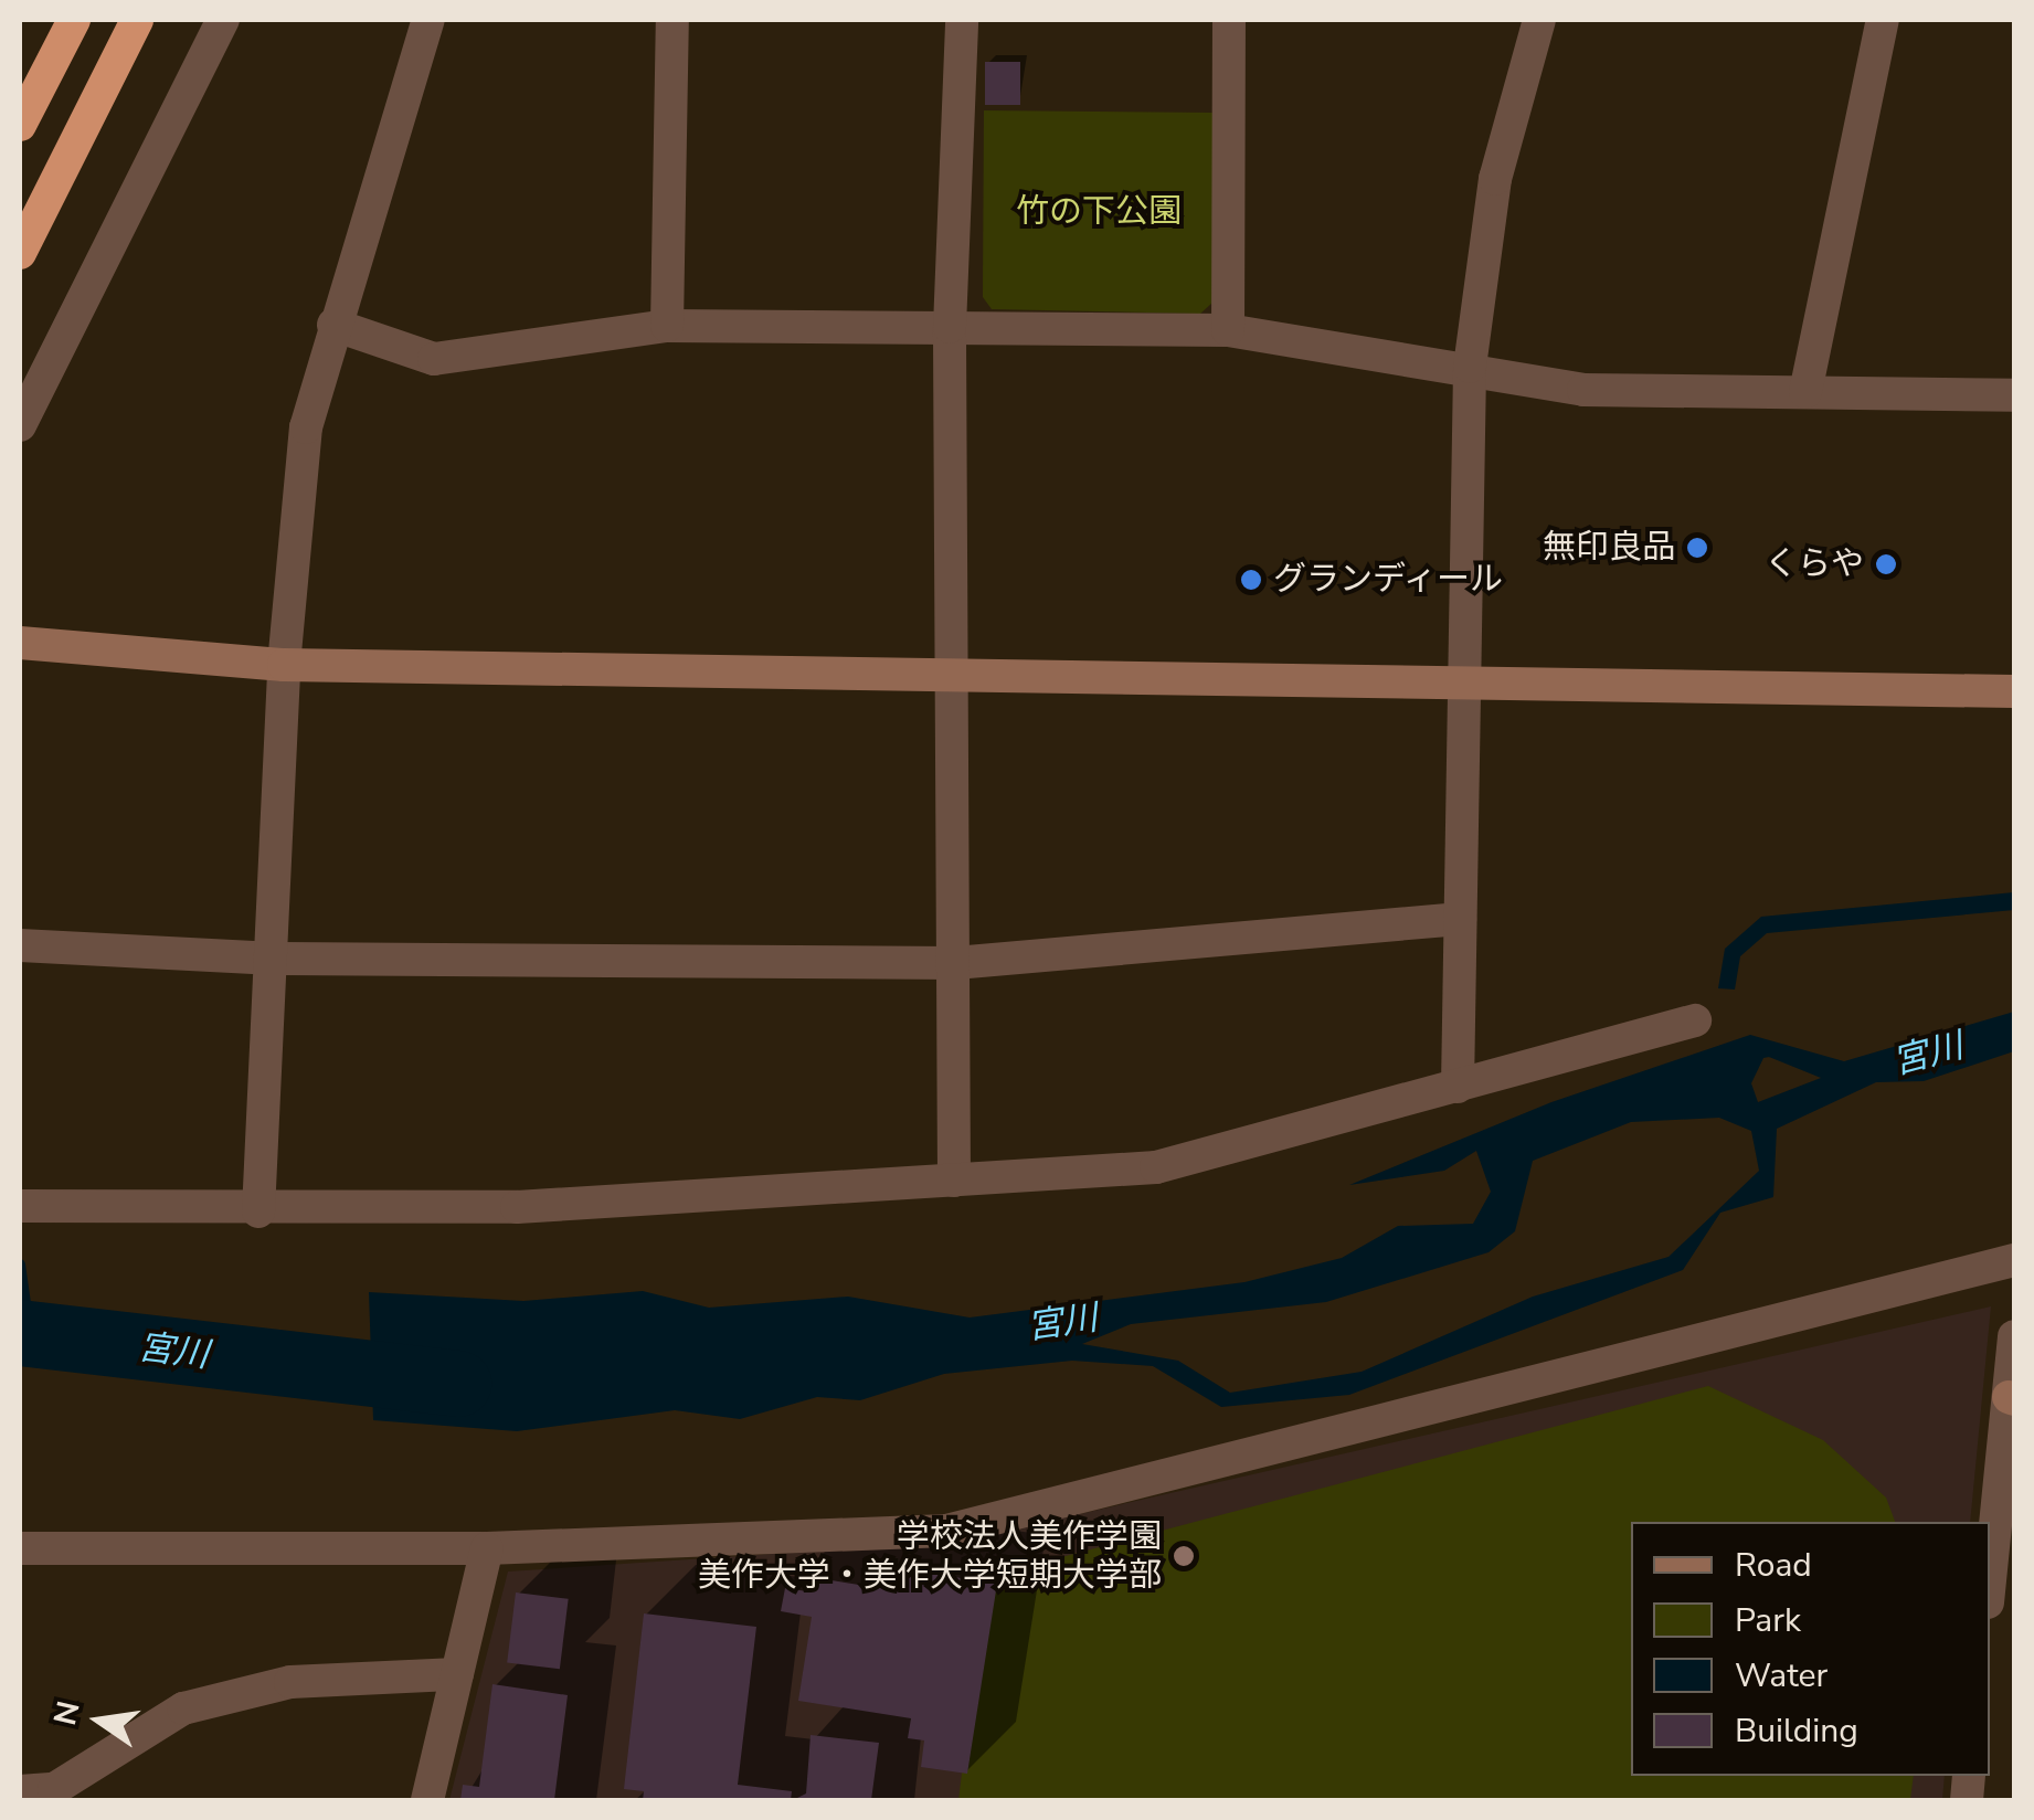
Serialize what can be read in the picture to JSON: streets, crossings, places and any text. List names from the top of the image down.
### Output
{
  "water": ["宮川"],
  "parks": ["竹の下公園"],
  "places": [
    "無印良品",
    "くらや",
    "グランディール",
    "学校法人美作学園 美作大学・美作大学短期大学部"
  ],
  "legend": [
    "Road",
    "Park",
    "Water",
    "Building"
  ],
  "north": "left"
}
